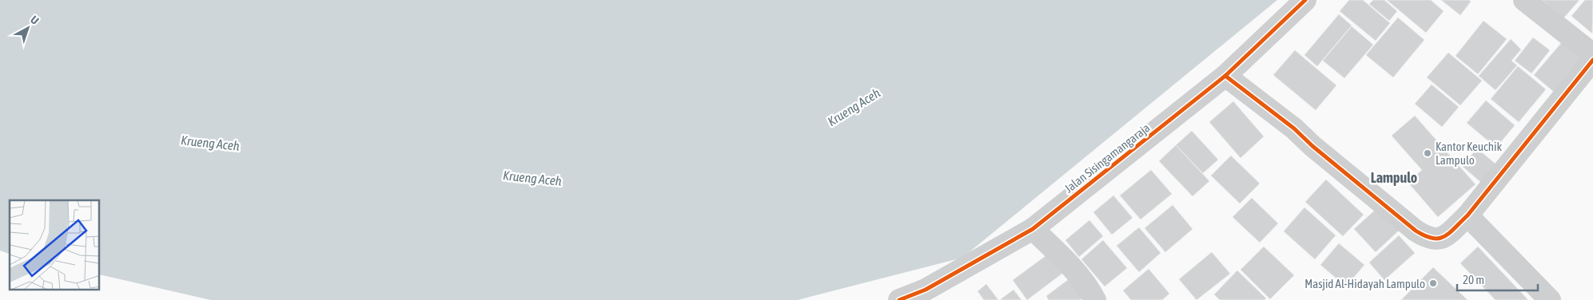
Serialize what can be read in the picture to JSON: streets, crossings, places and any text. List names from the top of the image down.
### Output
{
  "streets": {
    "street": ["Jalan Sisingamangaraja"]
  },
  "districts": ["Lampulo"],
  "water": ["Krueng Aceh"],
  "places": ["Kantor Keuchik Lampulo", "Masjid Al-Hidayah Lampulo"],
  "scale_bar": "20 m",
  "north": "top right"
}
